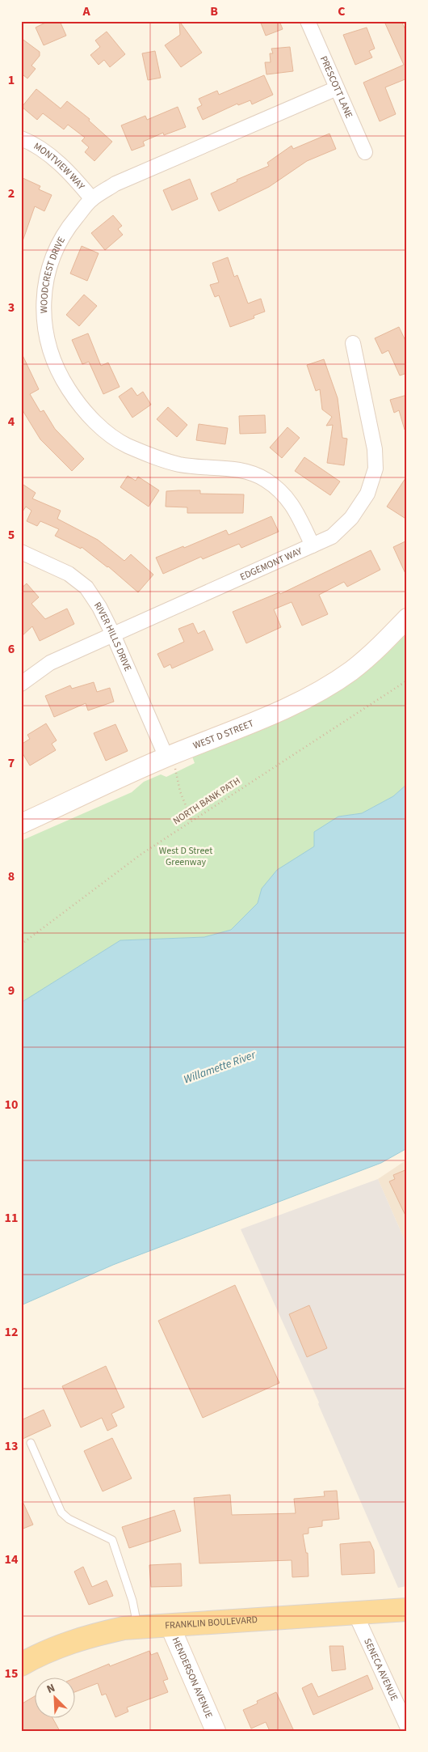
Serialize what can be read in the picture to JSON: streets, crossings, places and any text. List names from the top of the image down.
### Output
{
  "streets": {
    "main road": ["FRANKLIN BOULEVARD"],
    "street": [
      "PRESCOTT LANE",
      "MONTVIEW WAY",
      "WOODCREST DRIVE",
      "EDGEMONT WAY",
      "RIVER HILLS DRIVE",
      "WEST D STREET",
      "SENECA AVENUE",
      "HENDERSON AVENUE"
    ],
    "path": ["NORTH BANK PATH"]
  },
  "crossings": [
    ["PRESCOTT LANE", "WOODCREST DRIVE"],
    ["MONTVIEW WAY", "WOODCREST DRIVE"],
    ["WOODCREST DRIVE", "EDGEMONT WAY"],
    ["EDGEMONT WAY", "RIVER HILLS DRIVE"],
    ["RIVER HILLS DRIVE", "WEST D STREET"],
    ["FRANKLIN BOULEVARD", "SENECA AVENUE"],
    ["FRANKLIN BOULEVARD", "HENDERSON AVENUE"]
  ],
  "water": ["Willamette River"],
  "parks": ["West D Street Greenway"],
  "north": "top left",
  "grid": {
    "columns": ["A", "B", "C"],
    "rows": [
      "1",
      "2",
      "3",
      "4",
      "5",
      "6",
      "7",
      "8",
      "9",
      "10",
      "11",
      "12",
      "13",
      "14",
      "15"
    ]
  }
}
